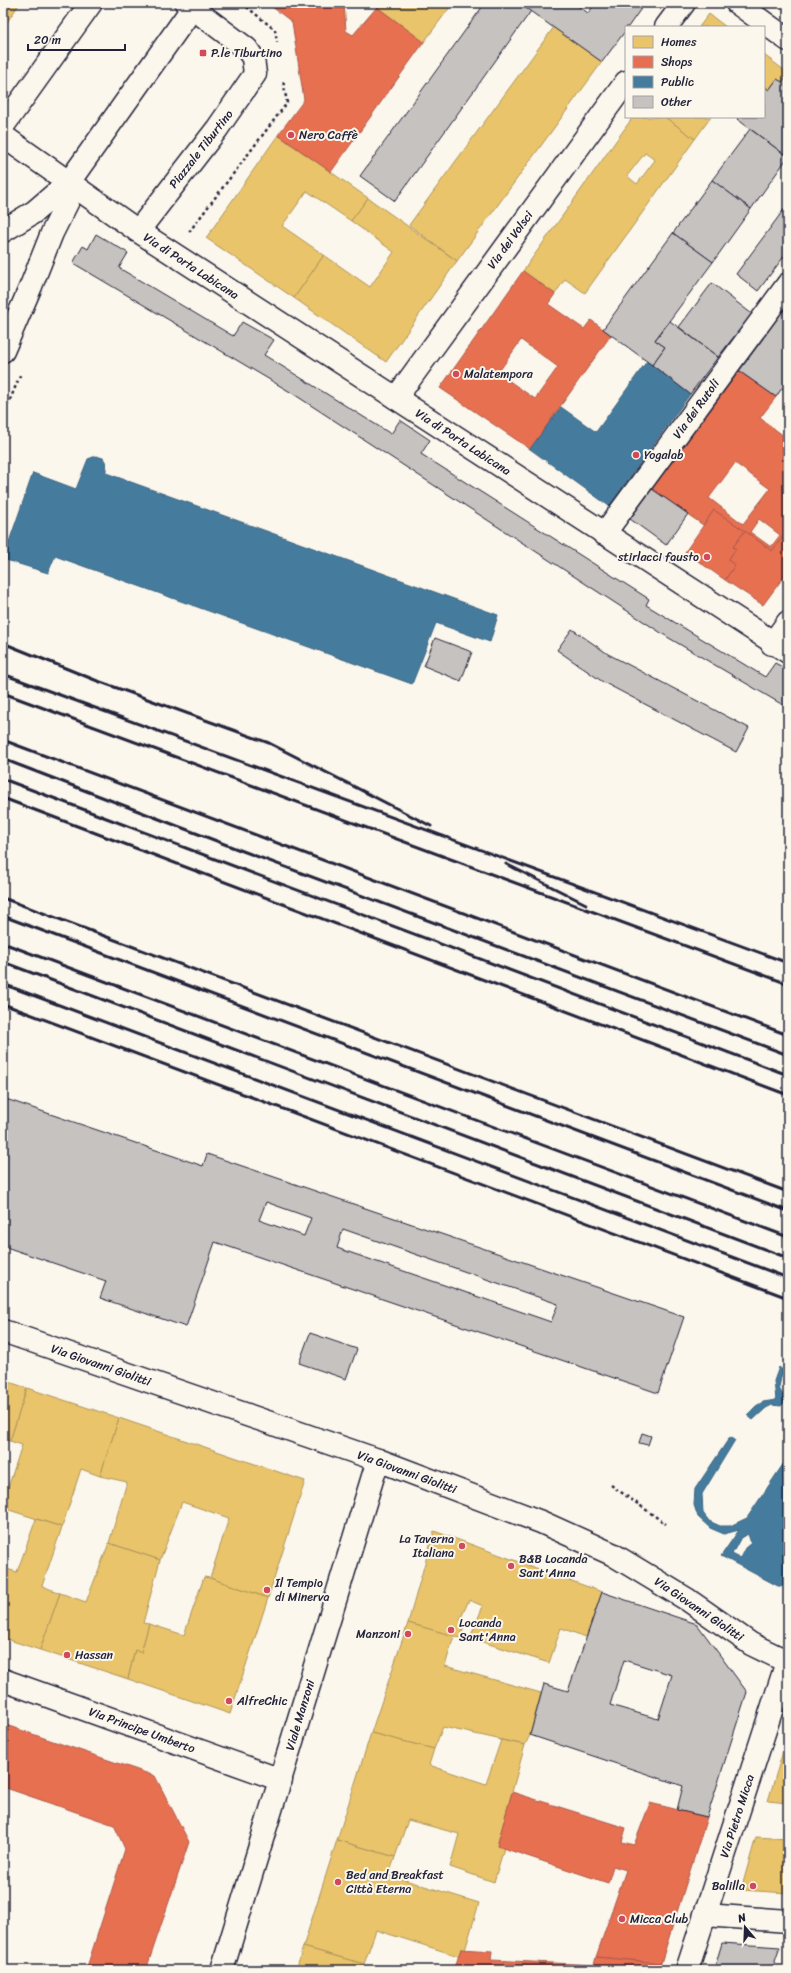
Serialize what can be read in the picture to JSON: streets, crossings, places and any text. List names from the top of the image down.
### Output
{
  "streets": {
    "street": [
      "Piazzale Tiburtino",
      "Via dei Volsci",
      "Via di Porta Labicana",
      "Via dei Rutoli",
      "Via Giovanni Giolitti",
      "Viale Manzoni",
      "Via Principe Umberto",
      "Via Pietro Micca"
    ]
  },
  "crossings": [
    ["Piazzale Tiburtino", "Via di Porta Labicana"],
    ["Via dei Volsci", "Via di Porta Labicana"],
    ["Via di Porta Labicana", "Via dei Rutoli"],
    ["Via Giovanni Giolitti", "Viale Manzoni"],
    ["Via Giovanni Giolitti", "Via Pietro Micca"],
    ["Viale Manzoni", "Via Principe Umberto"]
  ],
  "places": {
    "transit": ["P.le Tiburtino"],
    "other": [
      "Nero Caffè",
      "Malatempora",
      "Yogalab",
      "stirlacci fausto",
      "La Taverna Italiana",
      "B&B Locanda Sant'Anna",
      "Il Tempio di Minerva",
      "Locanda Sant'Anna",
      "Manzoni",
      "Hassan",
      "AlfreChic",
      "Bed and Breakfast Città Eterna",
      "Balilla",
      "Micca Club"
    ]
  },
  "legend": [
    "Homes",
    "Shops",
    "Public",
    "Other"
  ],
  "scale_bar": "20 m",
  "north": "top"
}
